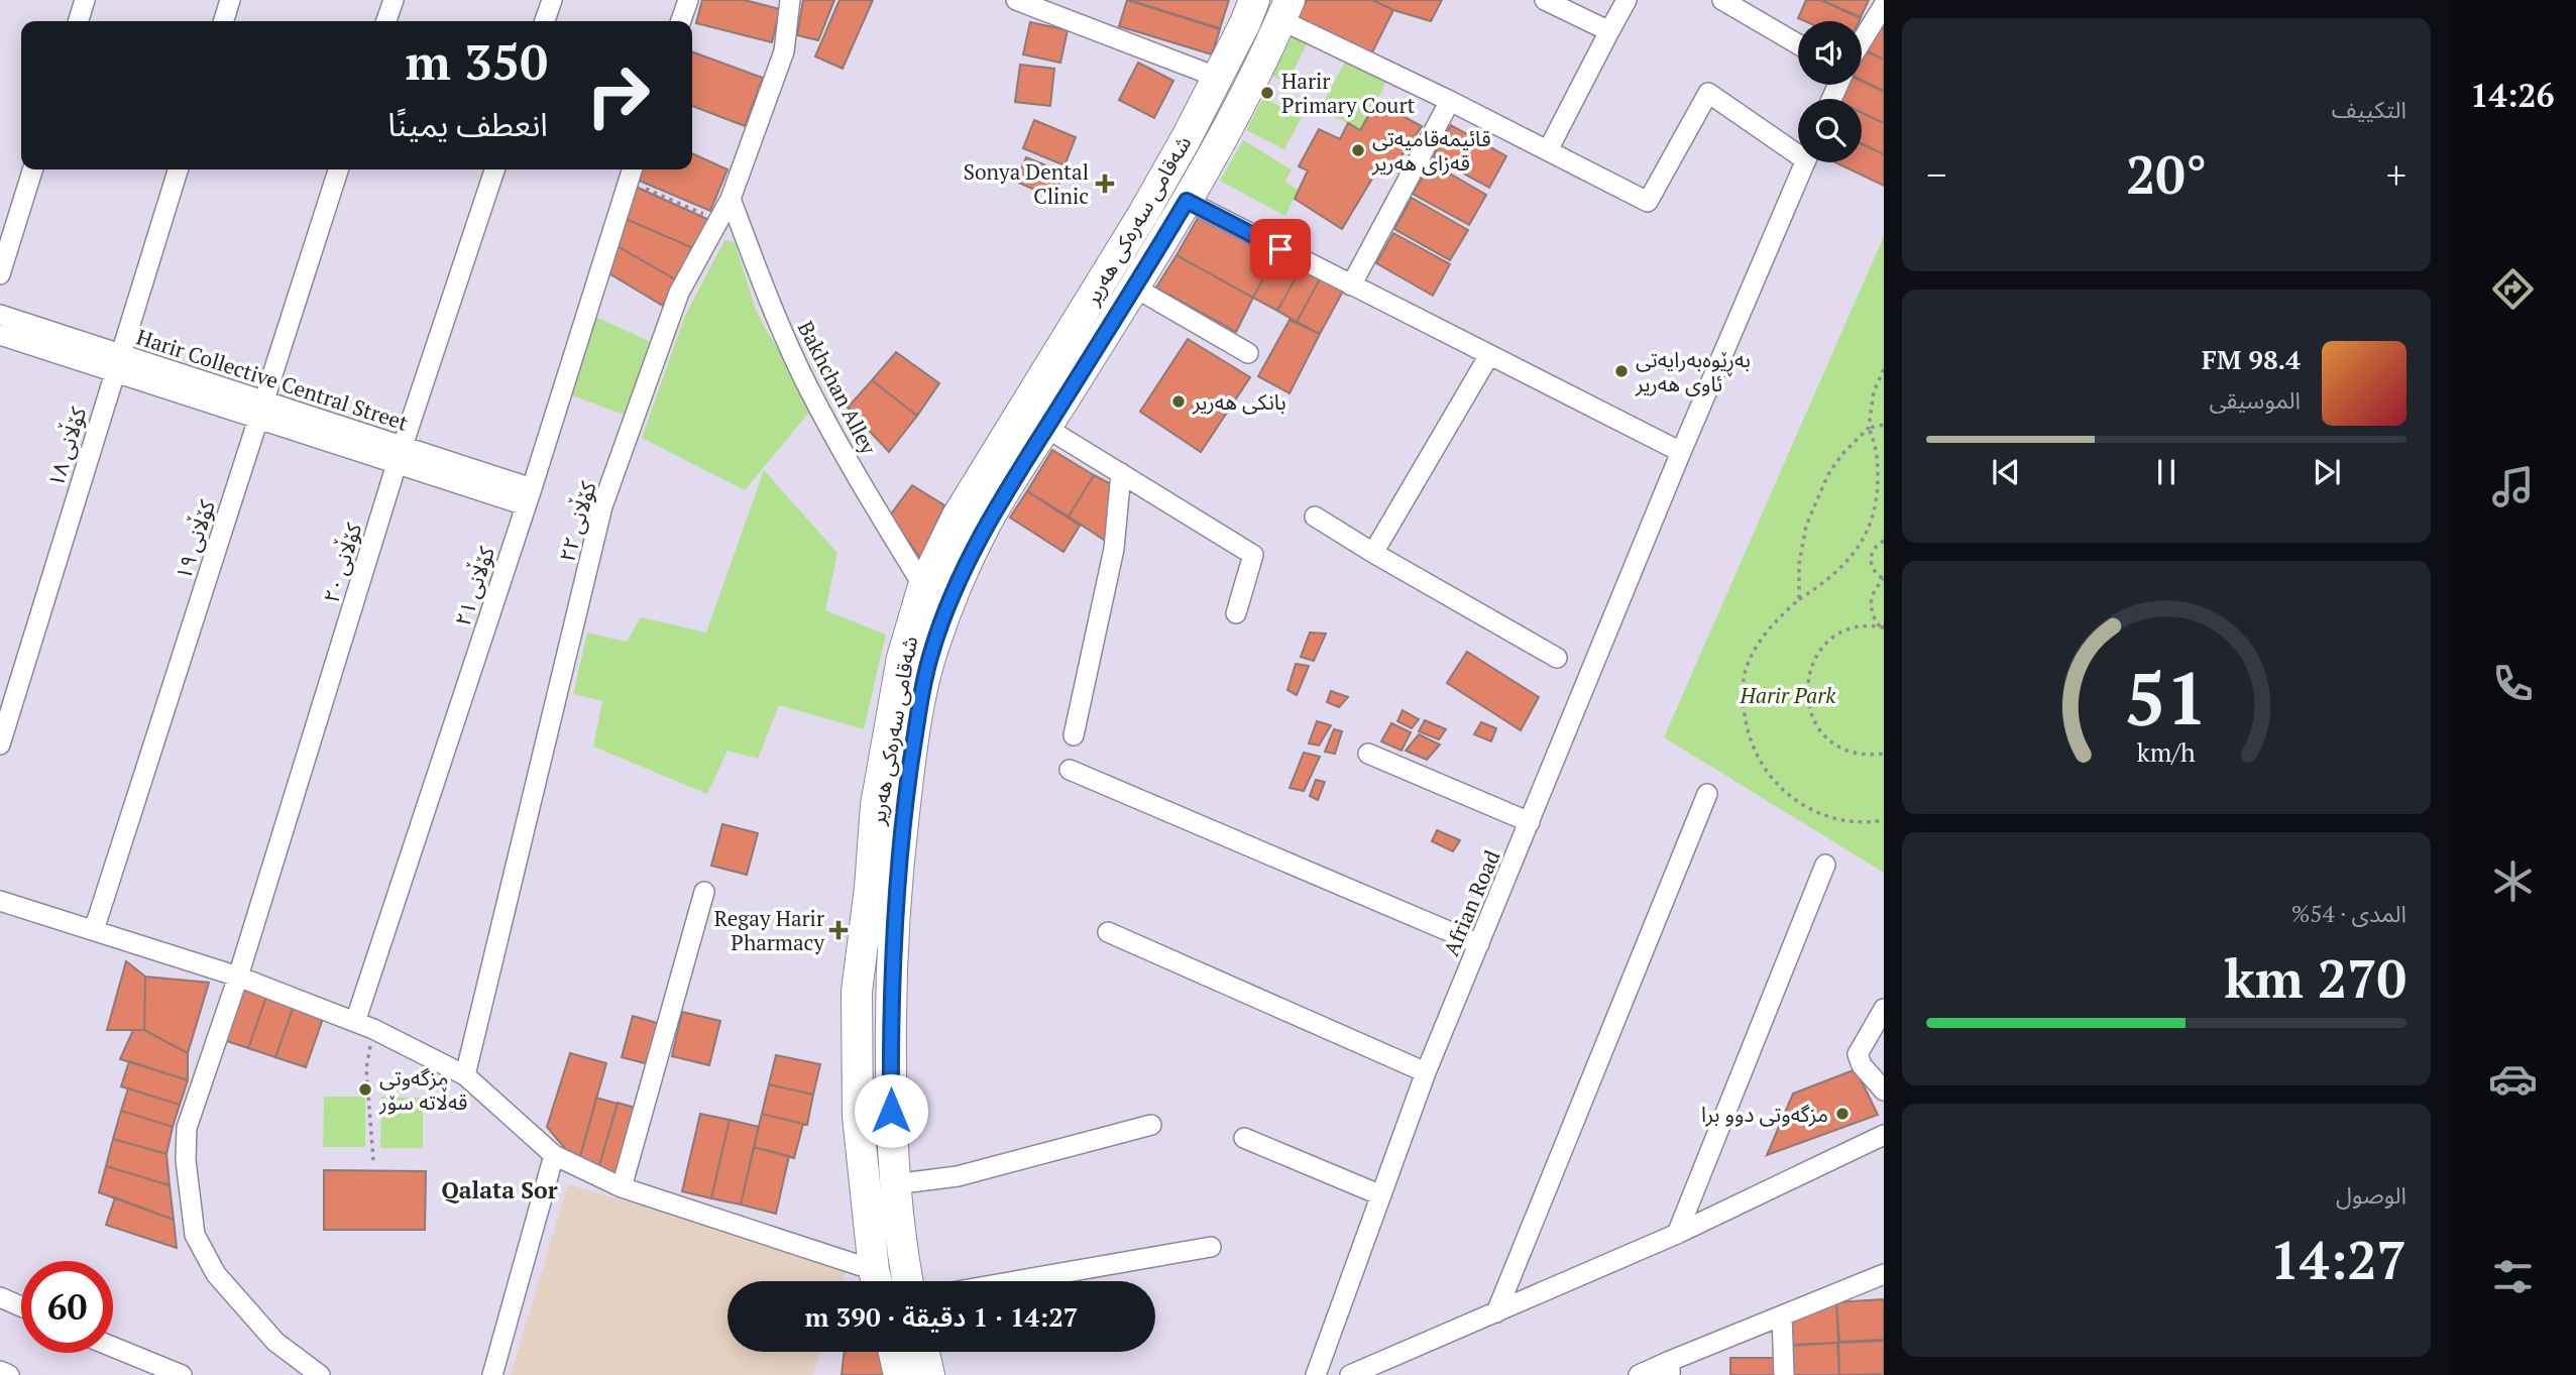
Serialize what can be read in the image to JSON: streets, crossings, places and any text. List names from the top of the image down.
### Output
{
  "streets": {
    "main road": ["شەقامی سەرەکی هەریر"],
    "street": [
      "Harir Collective Central Street",
      "Bakhchan Alley",
      "کۆڵانی ١٨",
      "کۆڵانی ٢٢",
      "کۆڵانی ١٩",
      "کۆڵانی ٢٠",
      "کۆڵانی ٢١",
      "Afrian Road"
    ]
  },
  "crossings": [
    ["شەقامی سەرەکی هەریر", "Bakhchan Alley"],
    ["Harir Collective Central Street", "کۆڵانی ١٨"],
    ["Harir Collective Central Street", "کۆڵانی ١٩"],
    ["Harir Collective Central Street", "کۆڵانی ٢٠"],
    ["Harir Collective Central Street", "کۆڵانی ٢١"],
    ["Bakhchan Alley", "کۆڵانی ٢٢"]
  ],
  "districts": ["Qalata Sor"],
  "parks": ["Harir Park"],
  "places": {
    "other": [
      "Harir Primary Court",
      "قائیمەقامیەتی قەزای هەریر",
      "بەڕێوەبەرایەتی ئاوی هەریر",
      "بانکی هەریر",
      "مزگەوتی قەڵاتە سۆر",
      "مزگەوتی دوو برا"
    ],
    "health": ["Sonya Dental Clinic", "Regay Harir Pharmacy"]
  },
  "page": {
    "tabs": "14:26",
    "tile": [
      "التكييف",
      ["المدى · 54%", "270 km"],
      ["الوصول", "14:27"]
    ],
    "turn": ["350 m", "انعطف يمينًا"],
    "heat": ["−", "20°", "+"],
    "song": ["98.4 FM", "الموسيقى"],
    "limit": "60",
    "trip": "14:27 · 1 دقيقة · 390 m",
    "gauge": ["51", "km/h"]
  }
}
